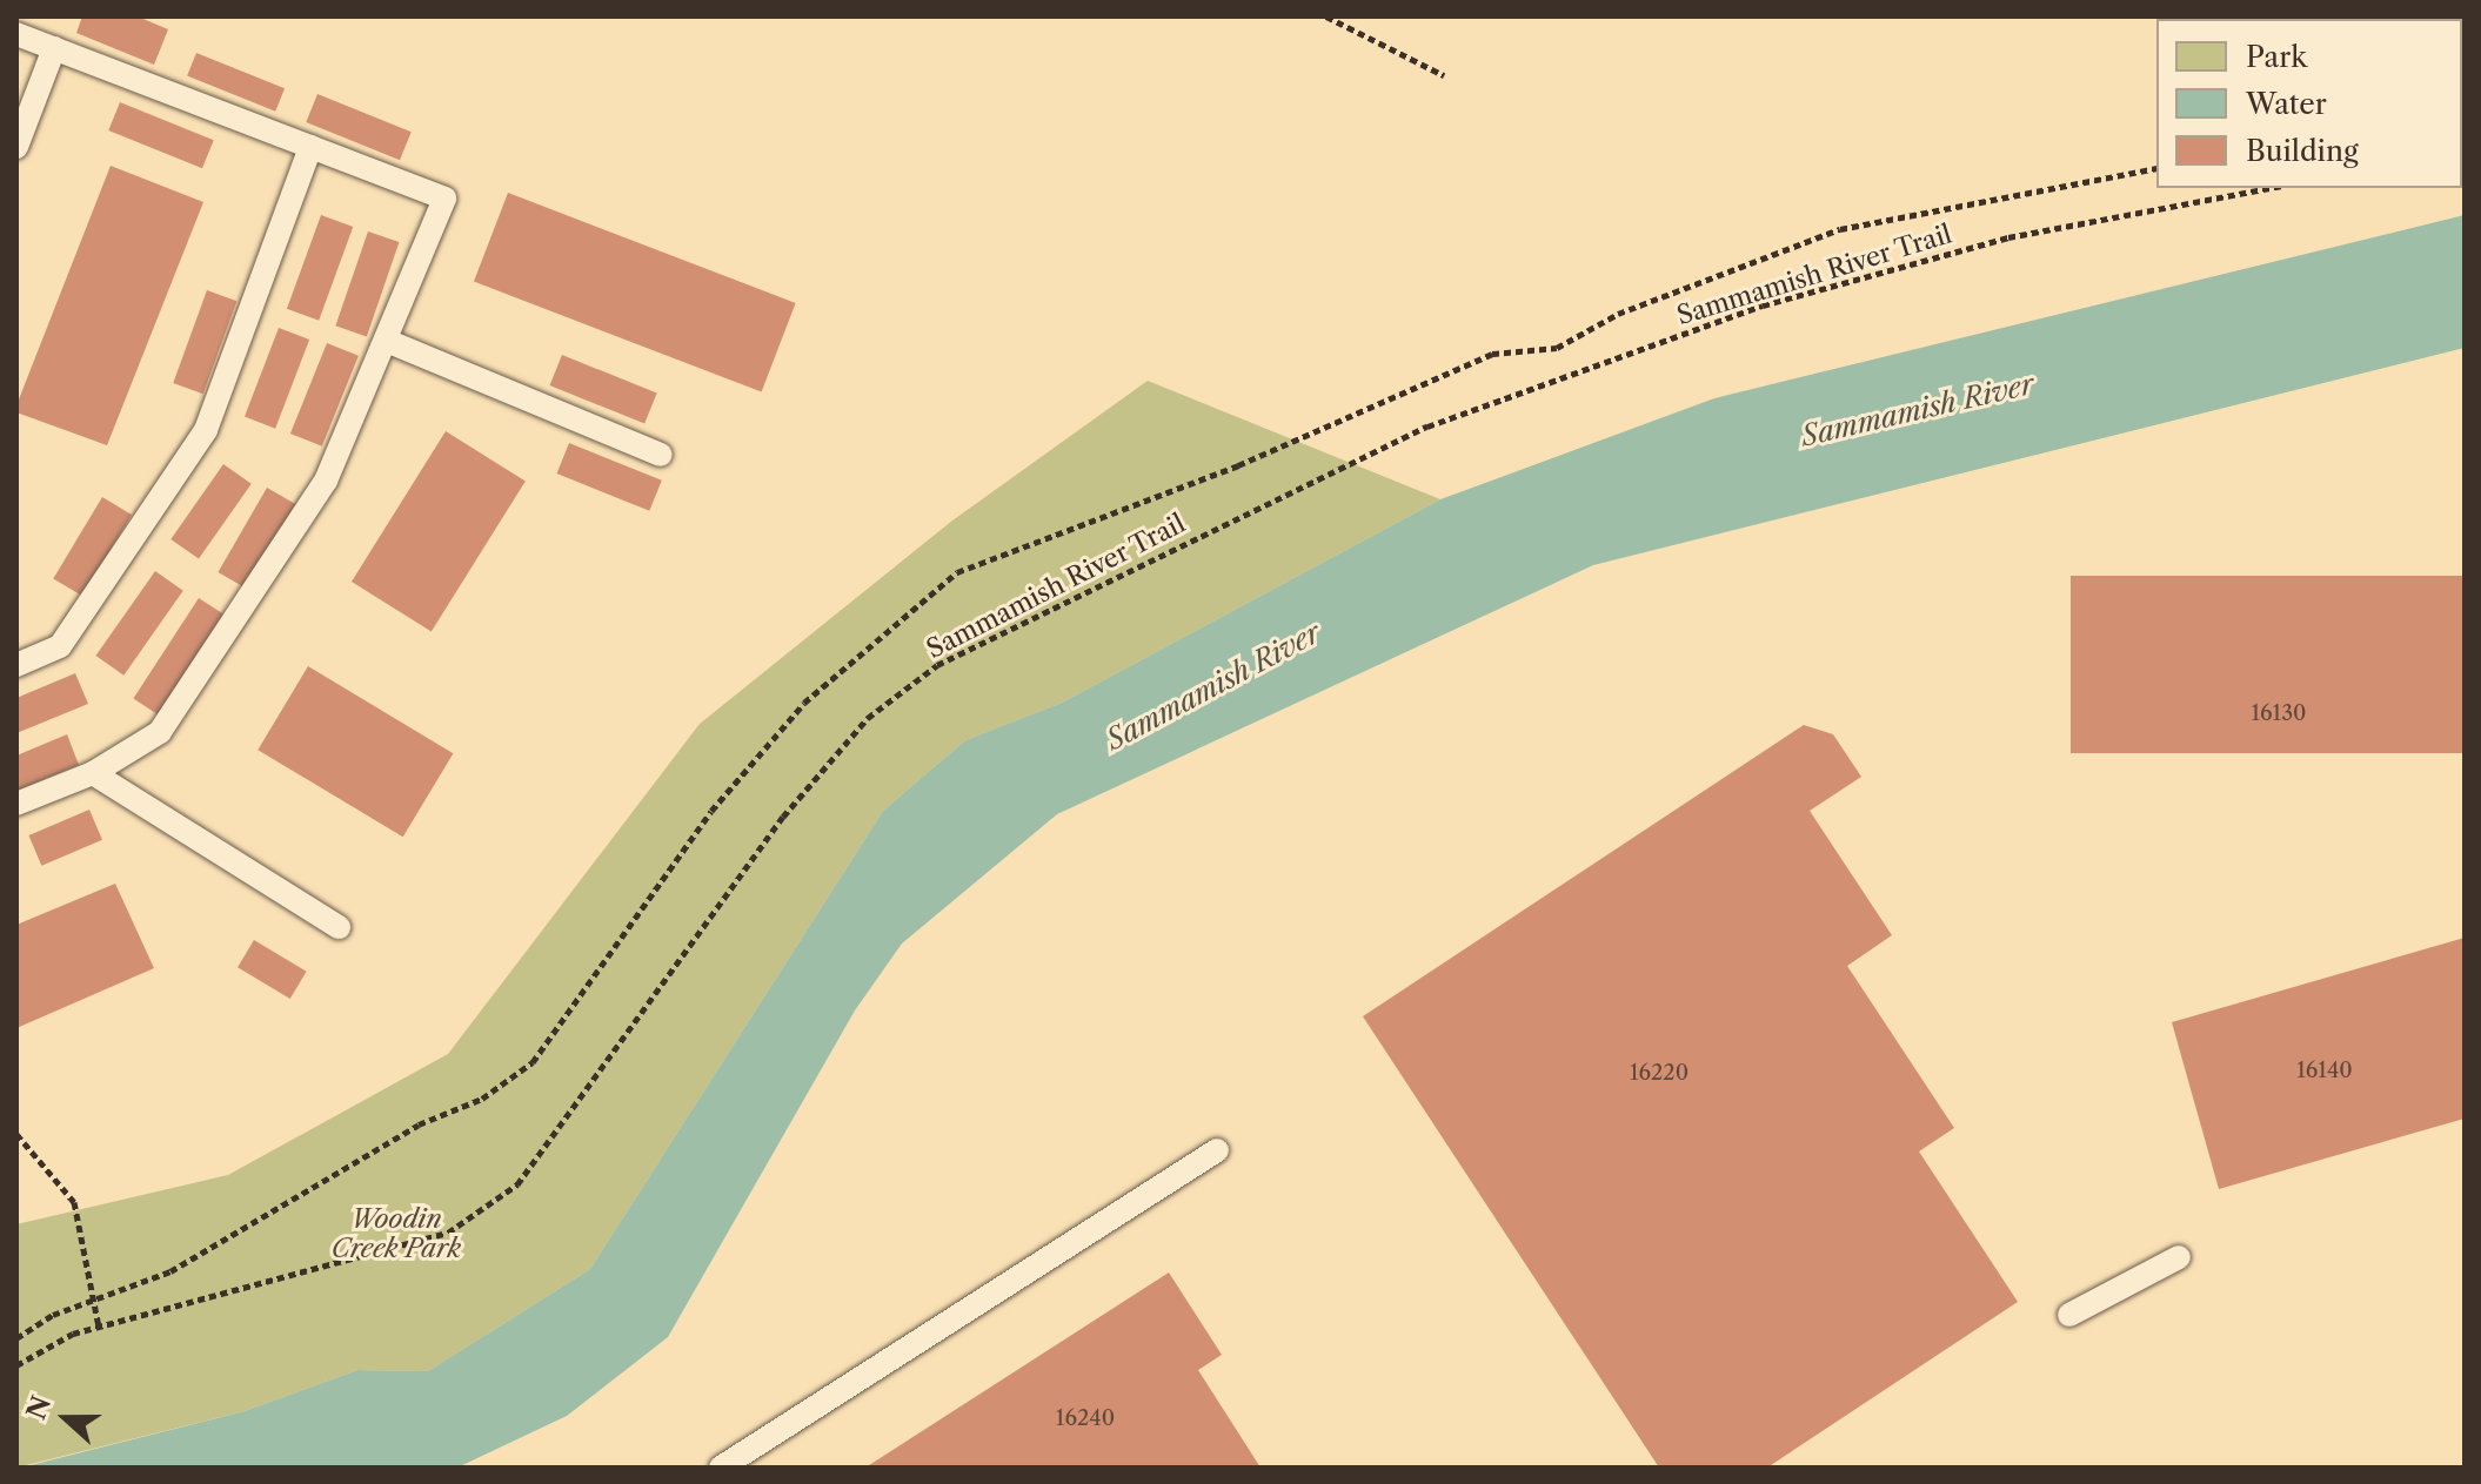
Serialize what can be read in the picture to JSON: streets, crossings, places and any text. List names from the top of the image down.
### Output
{
  "streets": {
    "path": ["Sammamish River Trail"]
  },
  "water": ["Sammamish River"],
  "parks": ["Woodin Creek Park"],
  "house_numbers": [
    "16130",
    "16140",
    "16220",
    "16240"
  ],
  "legend": ["Park", "Water", "Building"],
  "north": "left"
}
